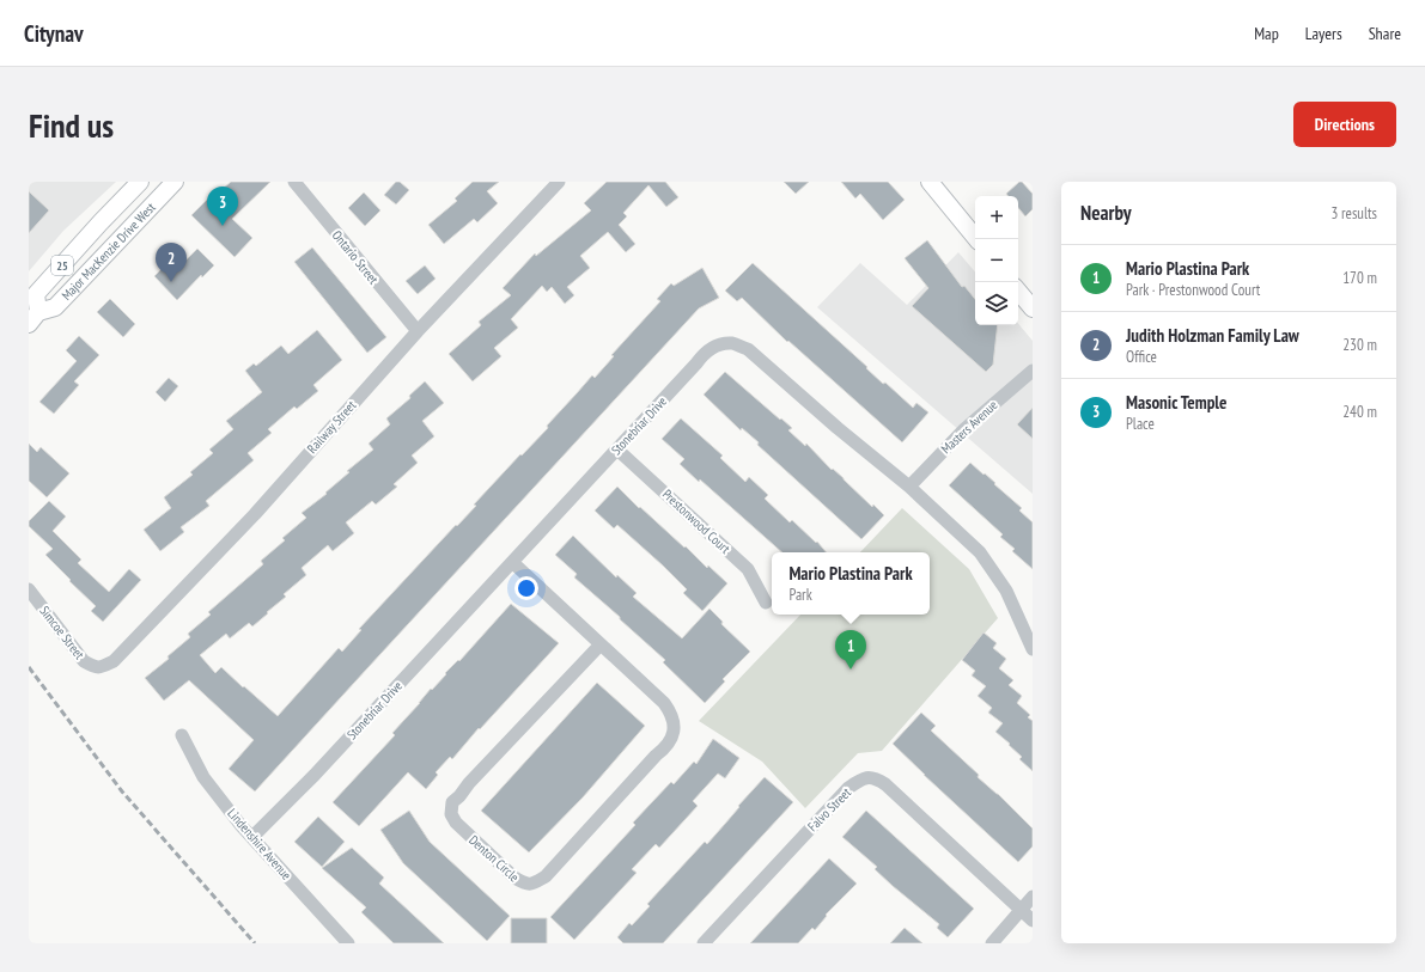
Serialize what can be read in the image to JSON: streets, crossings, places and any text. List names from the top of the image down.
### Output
{
  "streets": {
    "main road": ["Major MacKenzie Drive West", "25"],
    "street": [
      "Ontario Street",
      "Stonebriar Drive",
      "Railway Street",
      "Masters Avenue",
      "Prestonwood Court",
      "Simcoe Street",
      "Falvo Street",
      "Lindenshire Avenue",
      "Denton Circle"
    ]
  },
  "crossings": [
    ["Ontario Street", "Railway Street"],
    ["Stonebriar Drive", "Masters Avenue"],
    ["Stonebriar Drive", "Prestonwood Court"],
    ["Stonebriar Drive", "Lindenshire Avenue"],
    ["Stonebriar Drive", "Denton Circle"],
    ["Railway Street", "Simcoe Street"]
  ],
  "page": {
    "header": "Citynav",
    "nav": ["Map", "Layers", "Share"],
    "buttons": "Directions",
    "title": "Find us",
    "heading": ["Nearby", "3 results"],
    "pins": ["3", "2", "1"],
    "map_buttons": ["+", "−"],
    "list": [
      {
        "mark": "1",
        "name": "Mario Plastina Park",
        "note": "Park · Prestonwood Court",
        "value": "170 m"
      },
      {
        "mark": "2",
        "name": "Judith Holzman Family Law",
        "note": "Office",
        "value": "230 m"
      },
      {
        "mark": "3",
        "name": "Masonic Temple",
        "note": "Place",
        "value": "240 m"
      }
    ],
    "popup": ["Mario Plastina Park", "Park"]
  }
}
